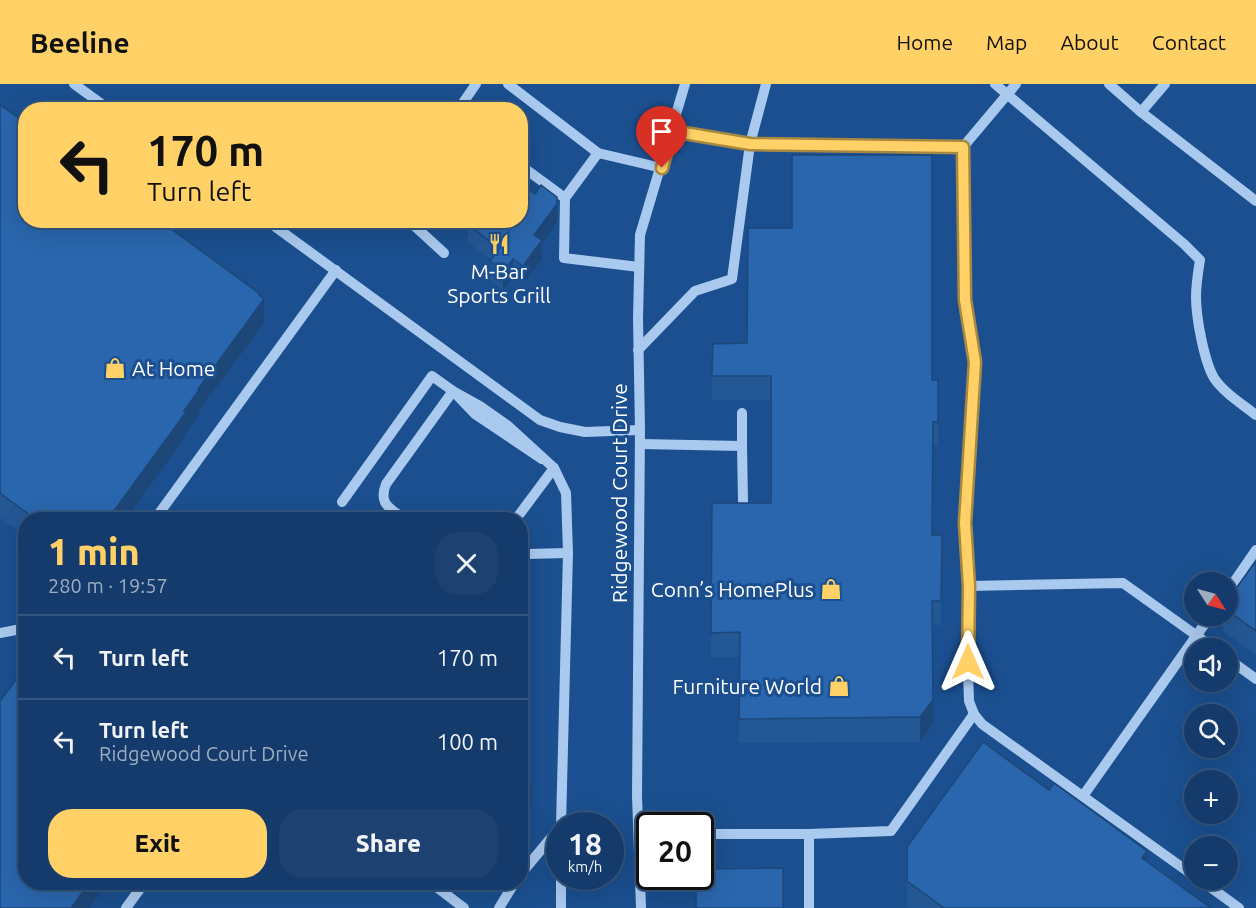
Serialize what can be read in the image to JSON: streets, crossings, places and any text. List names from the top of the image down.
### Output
{
  "streets": {
    "street": ["Ridgewood Court Drive"]
  },
  "places": {
    "restaurant": ["M-Bar Sports Grill"],
    "shop": ["At Home", "Conn’s HomePlus", "Furniture World"]
  },
  "north": "bottom right",
  "page": {
    "header": "Beeline",
    "nav": [
      "Home",
      "Map",
      "About",
      "Contact"
    ],
    "turn": ["170 m", "Turn left"],
    "heading": ["1 min", "280 m · 19:57"],
    "map_buttons": ["+", "−"],
    "list": [
      {
        "name": "Turn left",
        "value": "170 m"
      },
      {
        "name": "Turn left",
        "note": "Ridgewood Court Drive",
        "value": "100 m"
      }
    ],
    "buttons": ["Exit", "Share"],
    "speed": "18 km/h",
    "limit": "20"
  }
}
